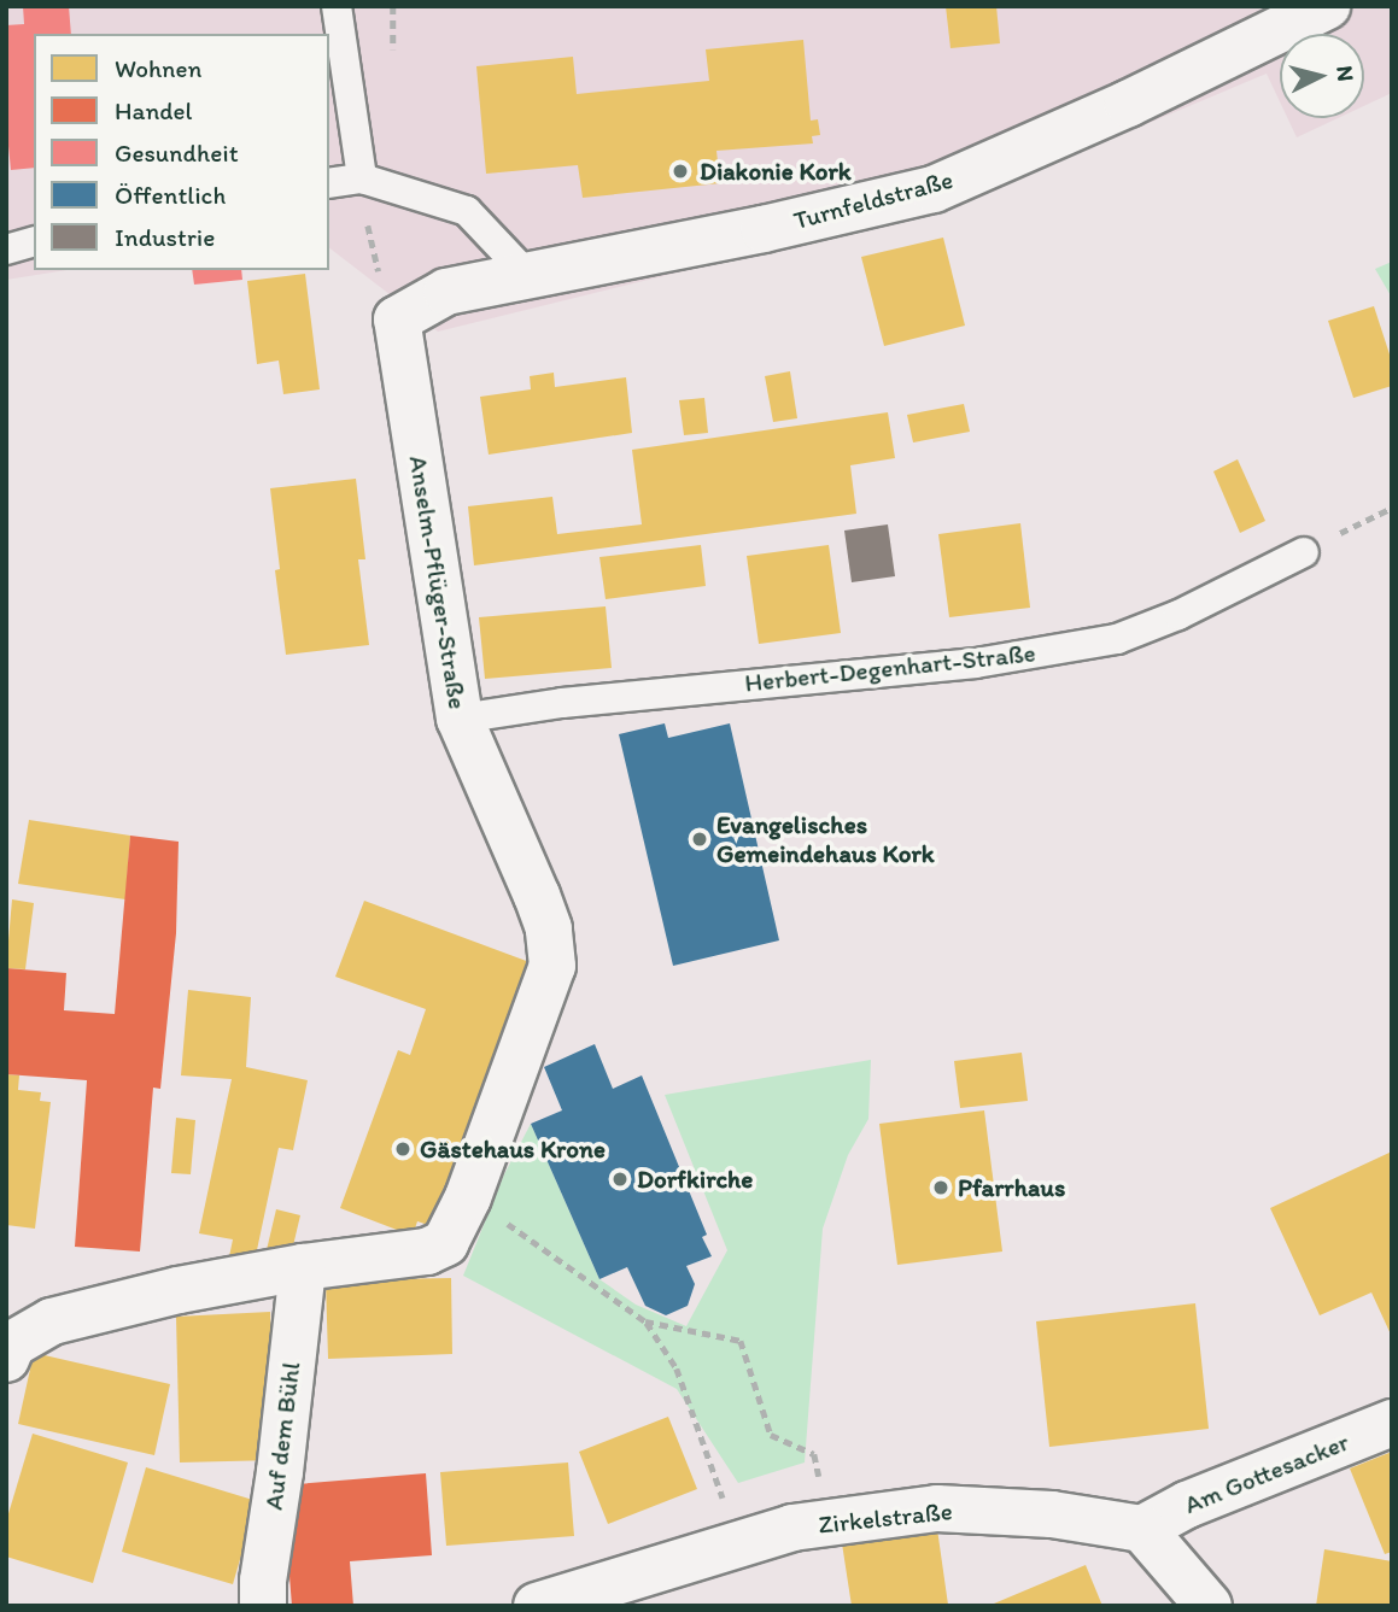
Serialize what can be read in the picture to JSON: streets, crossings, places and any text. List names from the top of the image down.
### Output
{
  "streets": {
    "street": [
      "Turnfeldstraße",
      "Anselm-Pflüger-Straße",
      "Auf dem Bühl",
      "Am Gottesacker",
      "Zirkelstraße"
    ],
    "lane": ["Herbert-Degenhart-Straße"]
  },
  "crossings": [
    ["Turnfeldstraße", "Anselm-Pflüger-Straße"],
    ["Anselm-Pflüger-Straße", "Herbert-Degenhart-Straße"],
    ["Anselm-Pflüger-Straße", "Auf dem Bühl"],
    ["Am Gottesacker", "Zirkelstraße"]
  ],
  "places": [
    "Diakonie Kork",
    "Evangelisches Gemeindehaus Kork",
    "Gästehaus Krone",
    "Dorfkirche",
    "Pfarrhaus"
  ],
  "legend": [
    "Wohnen",
    "Handel",
    "Gesundheit",
    "Öffentlich",
    "Industrie"
  ],
  "north": "right"
}
